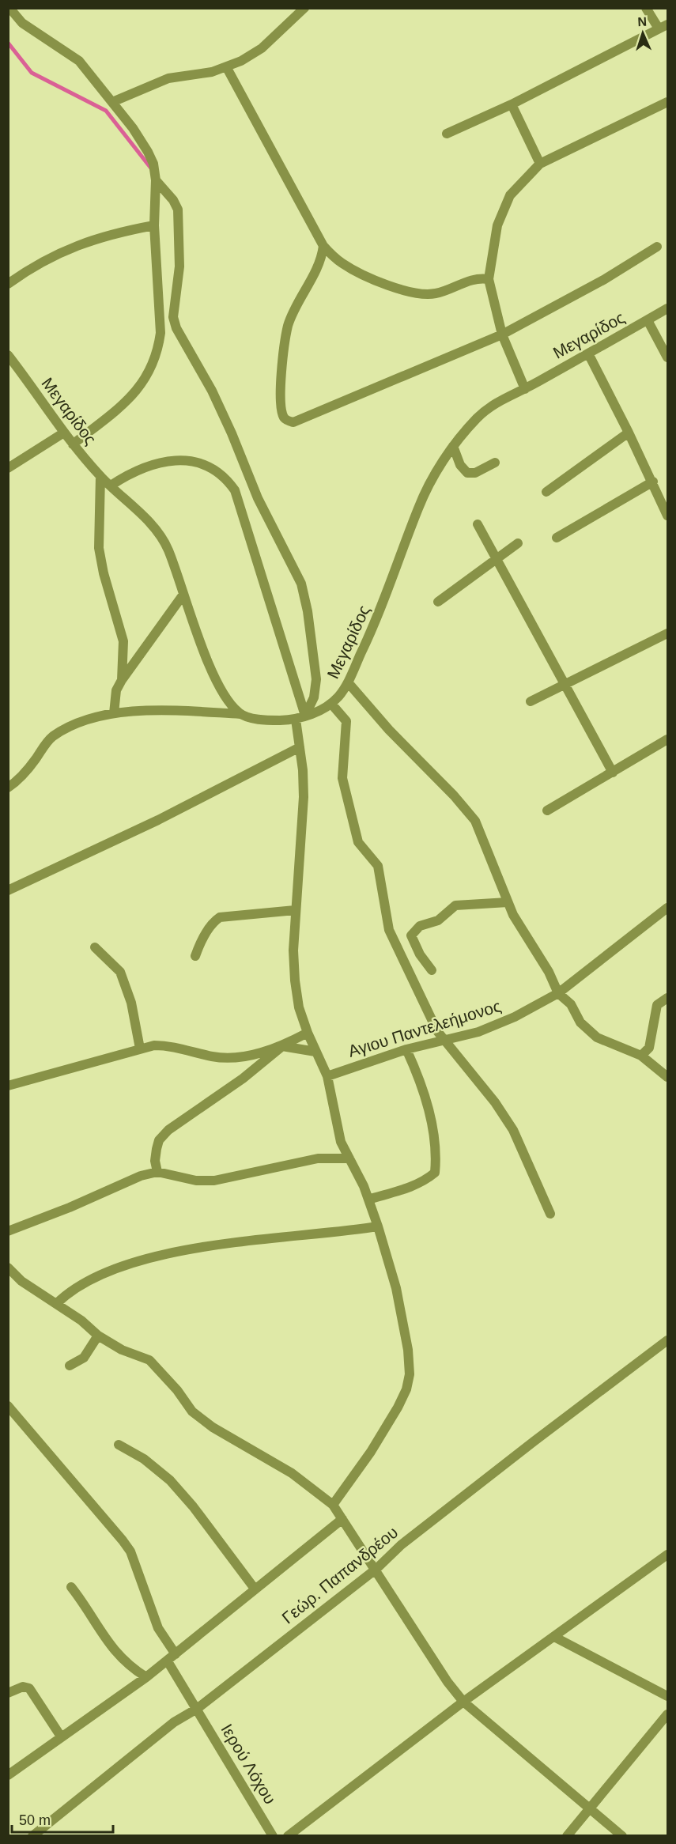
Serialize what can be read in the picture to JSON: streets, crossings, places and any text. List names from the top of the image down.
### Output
{
  "streets": {
    "street": [
      "Μεγαρίδος",
      "Αγιου Παντελεήμονος",
      "Γεώρ. Παπανδρέου",
      "Ιερού Λόχου"
    ]
  },
  "crossings": [
    ["Γεώρ. Παπανδρέου", "Ιερού Λόχου"]
  ],
  "scale_bar": "50 m",
  "north": "top"
}
